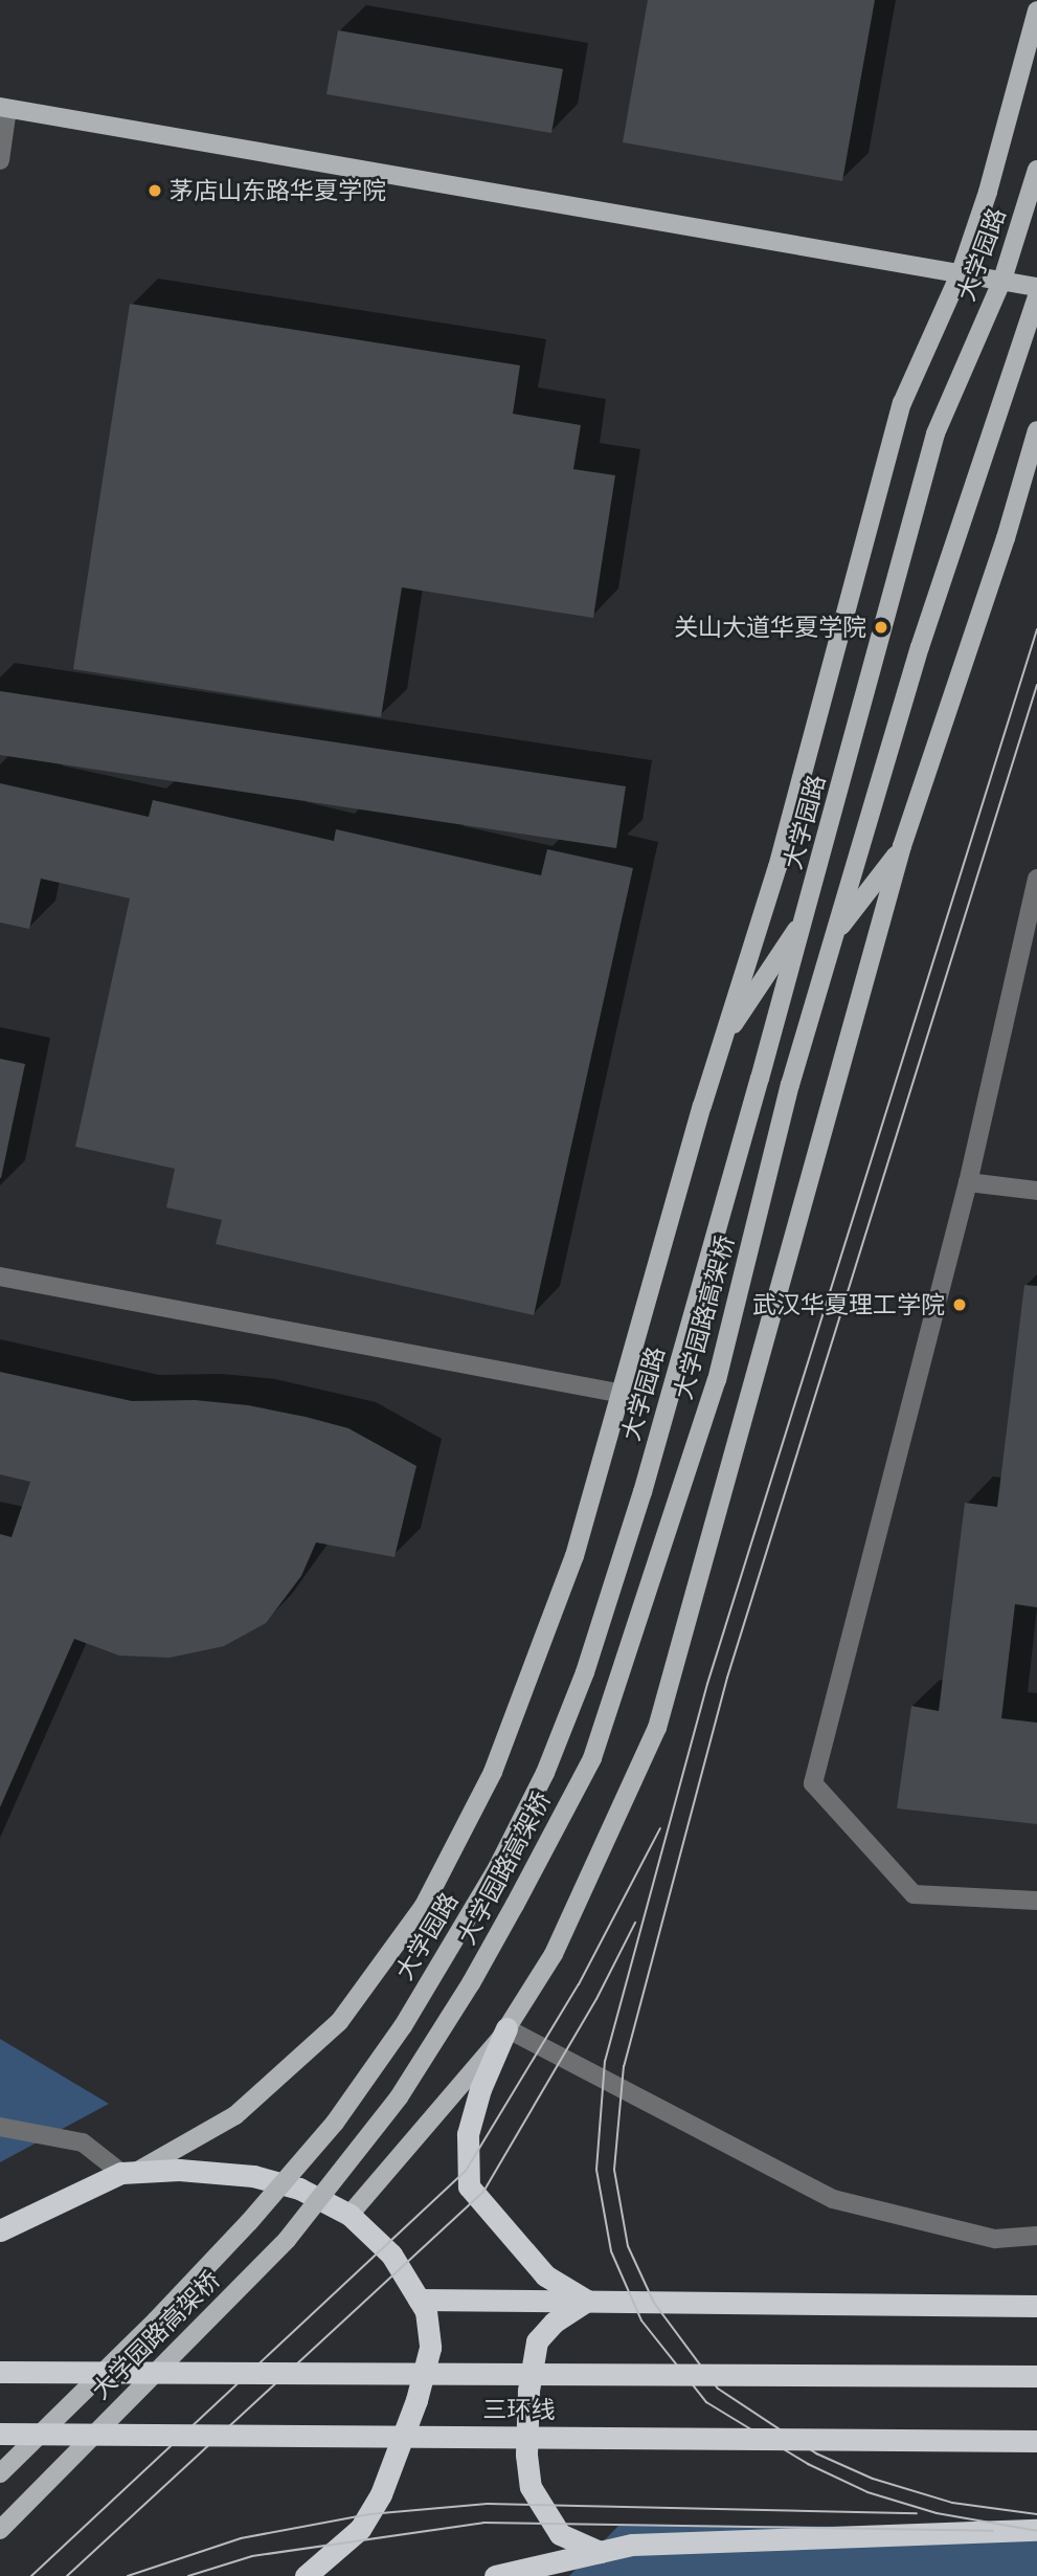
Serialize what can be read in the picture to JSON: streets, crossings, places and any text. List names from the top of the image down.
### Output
{
  "streets": {
    "highway": ["三环线"],
    "main road": ["大学园路", "大学园路高架桥"]
  },
  "places": ["茅店山东路华夏学院", "关山大道华夏学院", "武汉华夏理工学院"]
}
